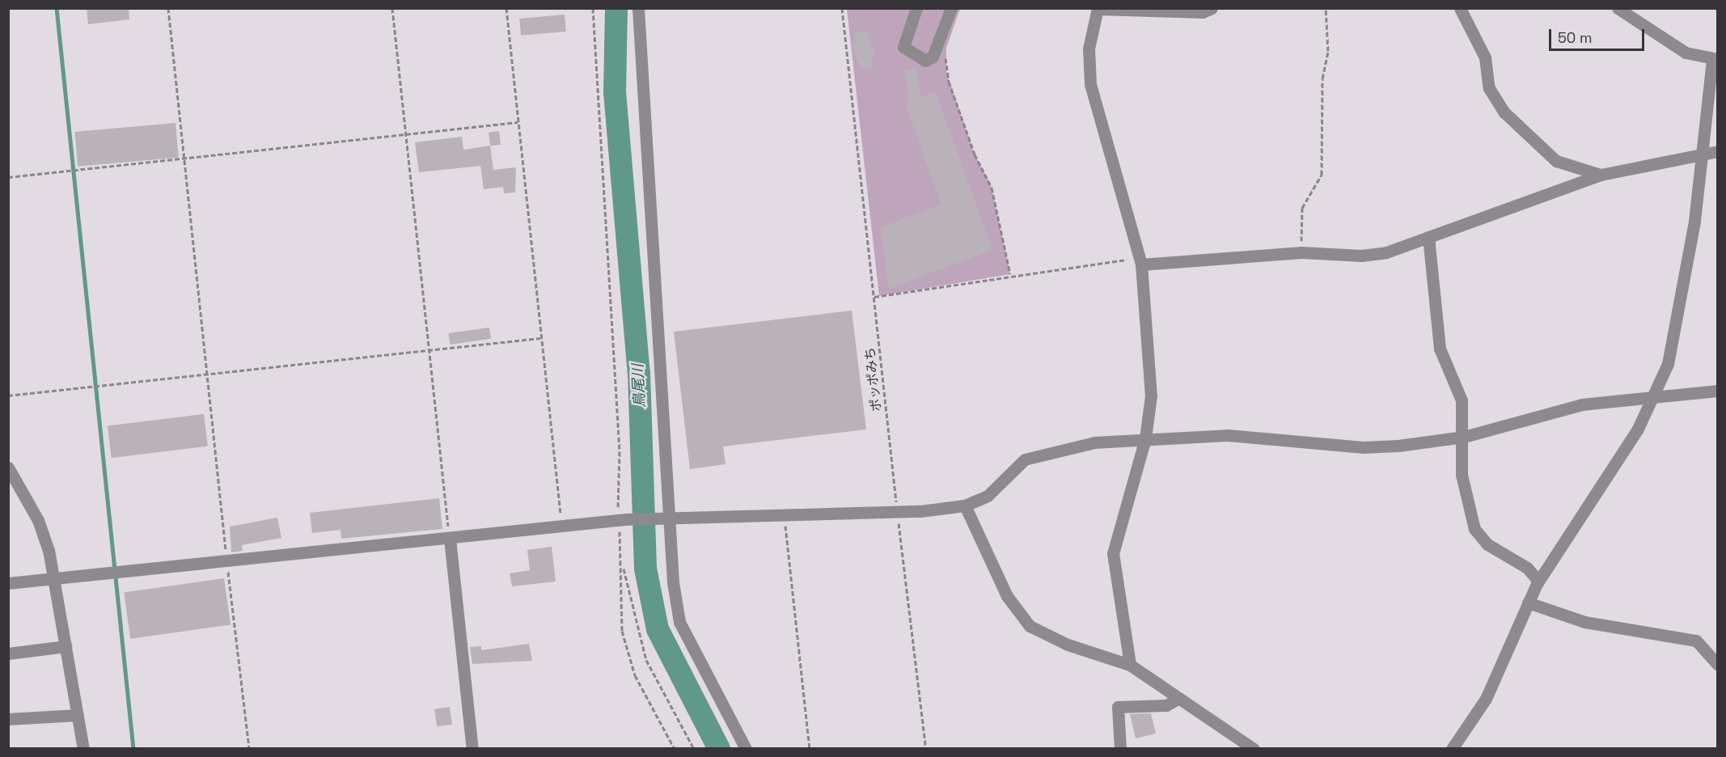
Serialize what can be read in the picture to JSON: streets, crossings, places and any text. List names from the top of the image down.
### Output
{
  "streets": {
    "path": ["ポッポみち"]
  },
  "water": ["鳥尾川"],
  "scale_bar": "50 m"
}
